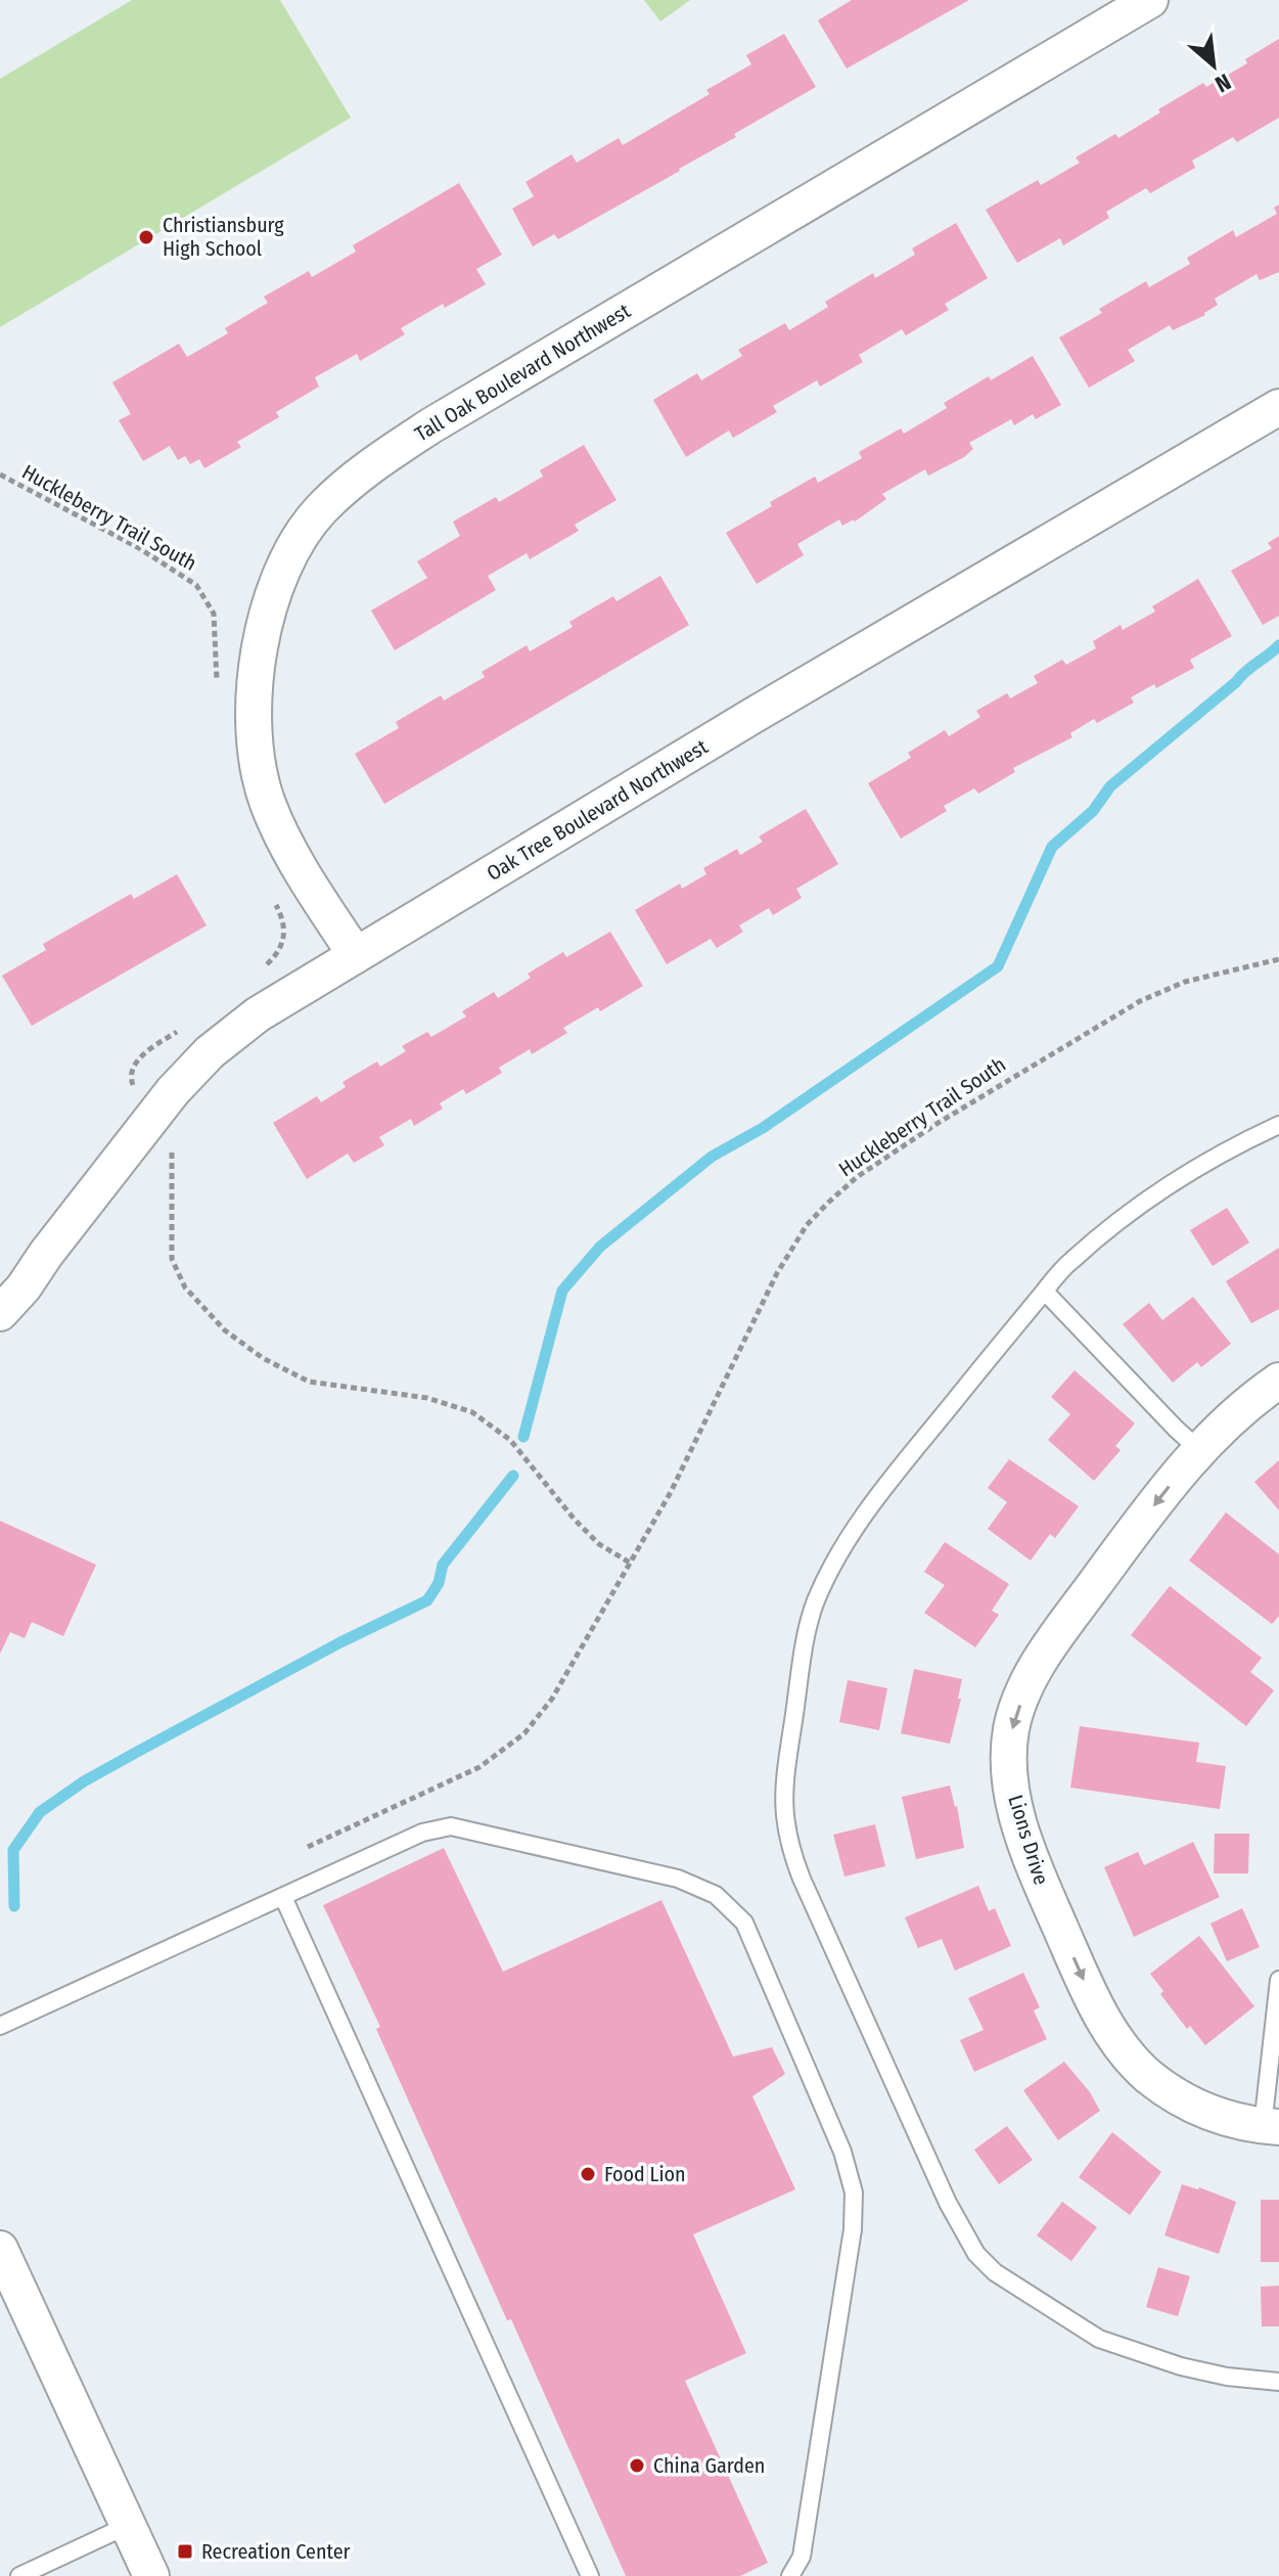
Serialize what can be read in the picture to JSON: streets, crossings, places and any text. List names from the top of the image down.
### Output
{
  "streets": {
    "street": ["Tall Oak Boulevard Northwest", "Oak Tree Boulevard Northwest", "Lions Drive"],
    "path": ["Huckleberry Trail South"]
  },
  "crossings": [
    ["Tall Oak Boulevard Northwest", "Oak Tree Boulevard Northwest"]
  ],
  "places": {
    "other": ["Christiansburg High School", "Food Lion", "China Garden"],
    "transit": ["Recreation Center"]
  },
  "north": "bottom right"
}
